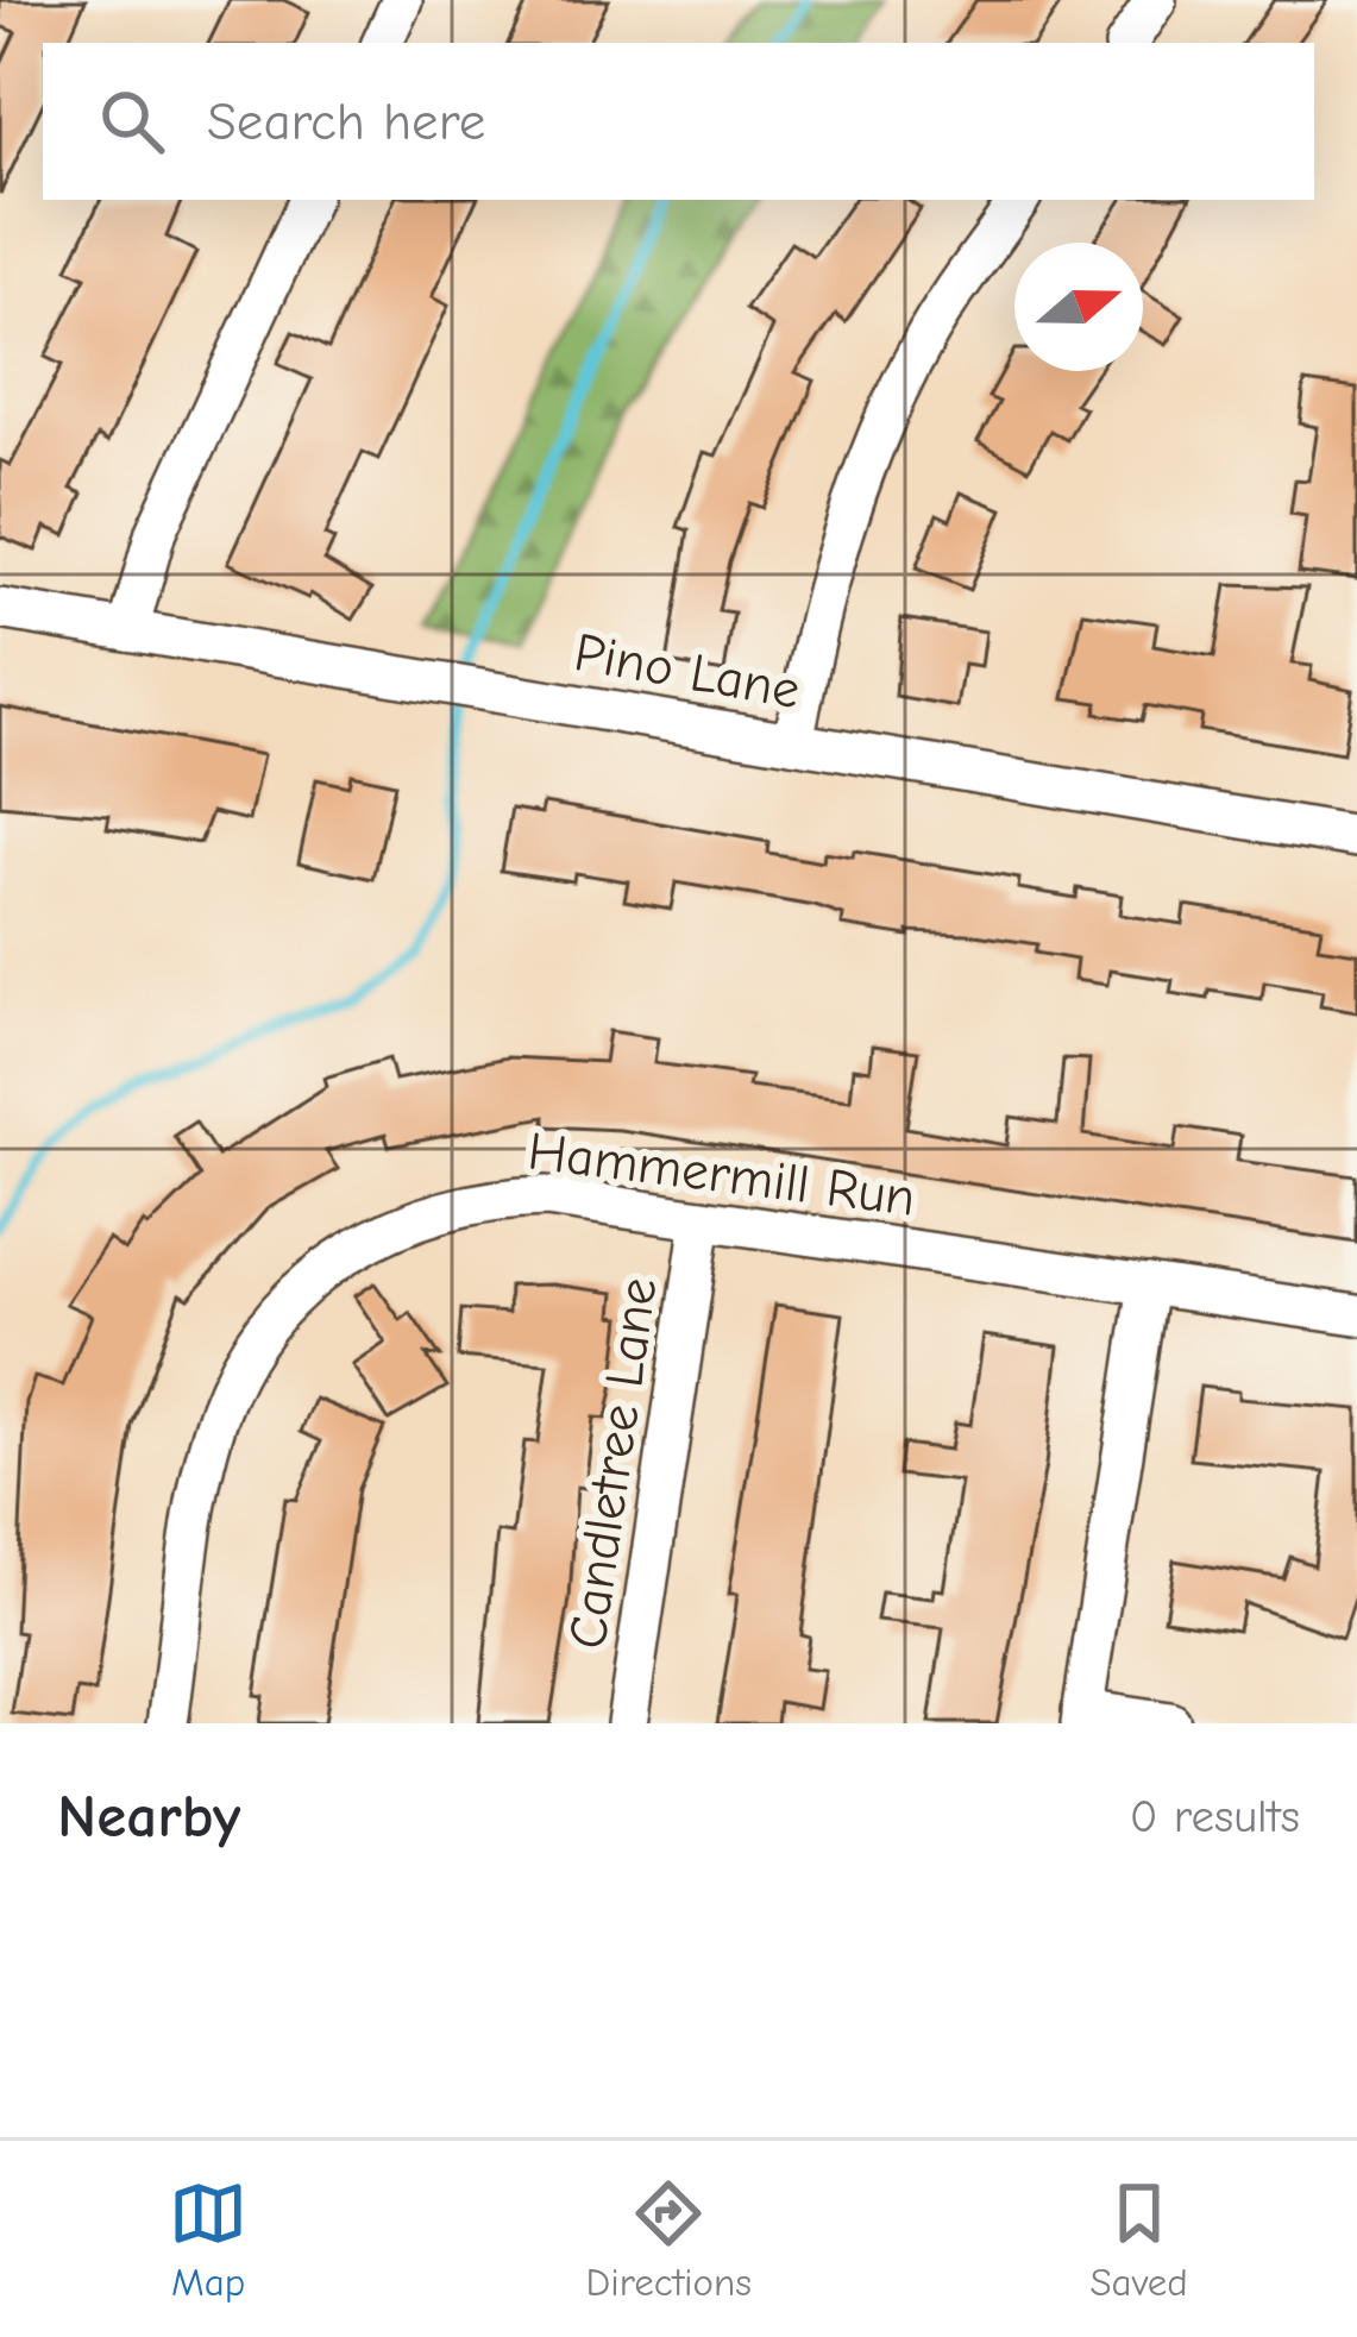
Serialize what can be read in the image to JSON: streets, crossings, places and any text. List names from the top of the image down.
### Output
{
  "streets": {
    "street": ["Pino Lane", "Hammermill Run", "Candletree Lane"]
  },
  "crossings": [
    ["Hammermill Run", "Candletree Lane"]
  ],
  "north": "right",
  "page": {
    "search": "Search here",
    "heading": ["Nearby", "0 results"],
    "nav": ["Map", "Directions", "Saved"]
  }
}
